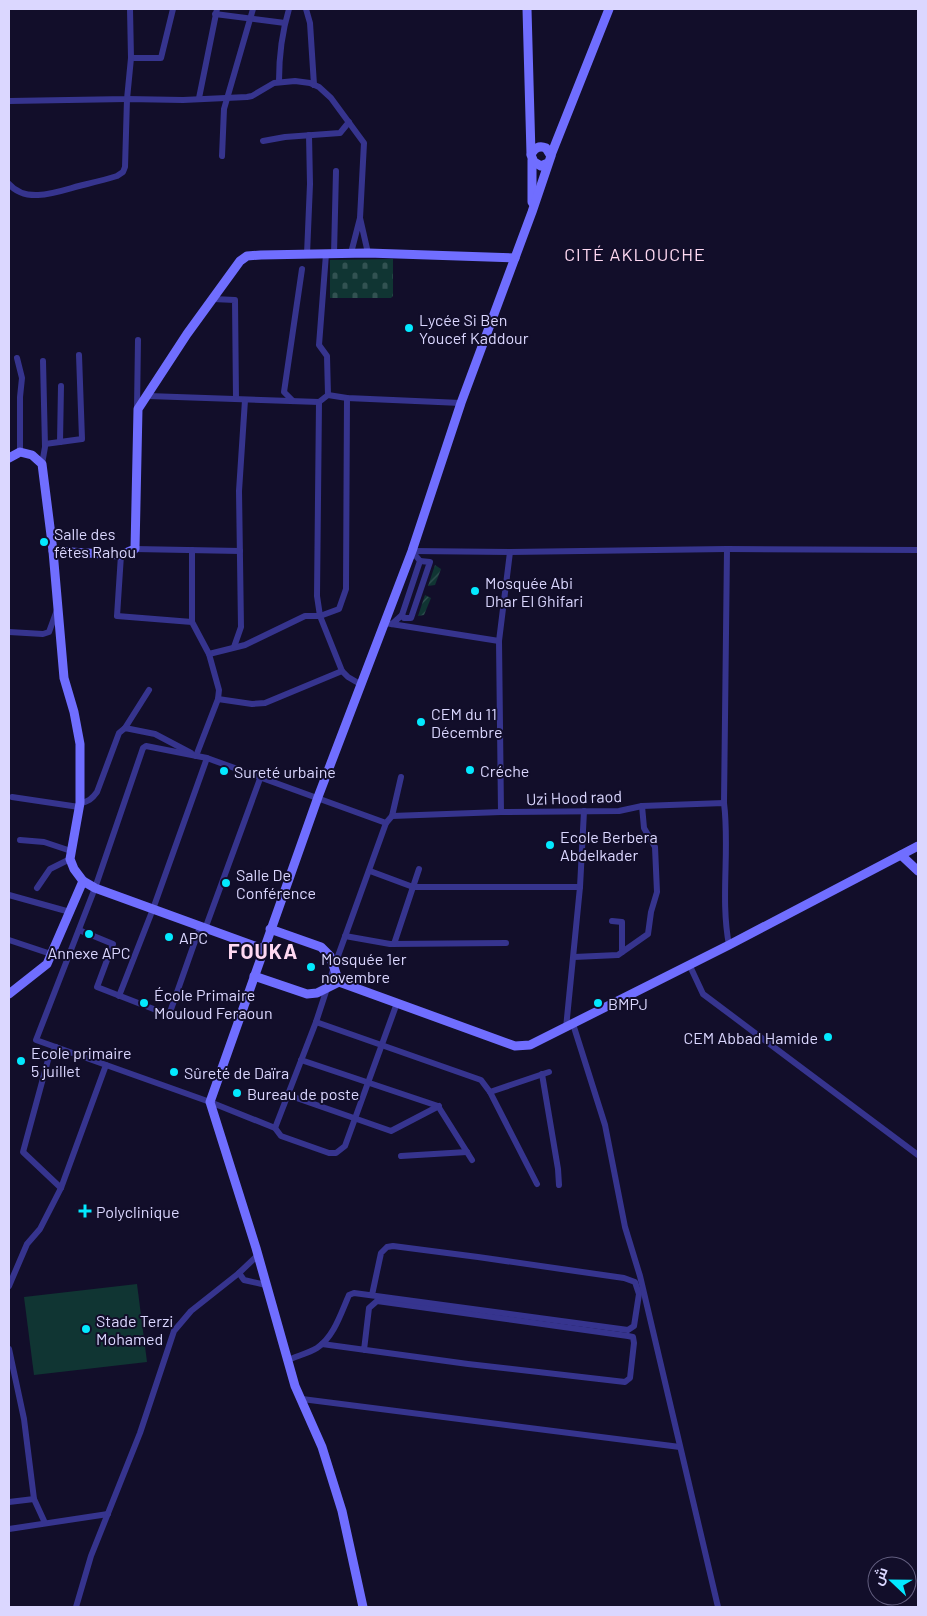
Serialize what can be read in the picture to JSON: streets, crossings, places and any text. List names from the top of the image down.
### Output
{
  "streets": {
    "street": ["Uzi Hood raod"]
  },
  "districts": ["CITÉ AKLOUCHE", "FOUKA"],
  "places": {
    "other": [
      "Lycée Si Ben Youcef Kaddour",
      "Salle des fêtes Rahou",
      "Mosquée Abi Dhar El Ghifari",
      "CEM du 11 Décembre",
      "Créche",
      "Sureté urbaine",
      "Ecole Berbera Abdelkader",
      "Salle De Conférence",
      "Annexe APC",
      "APC",
      "Mosquée 1er novembre",
      "École Primaire Mouloud Feraoun",
      "BMPJ",
      "CEM Abbad Hamide",
      "Ecole primaire 5 juillet",
      "Sûreté de Daïra",
      "Bureau de poste",
      "Stade Terzi Mohamed"
    ],
    "health": ["Polyclinique"]
  },
  "north": "left"
}
